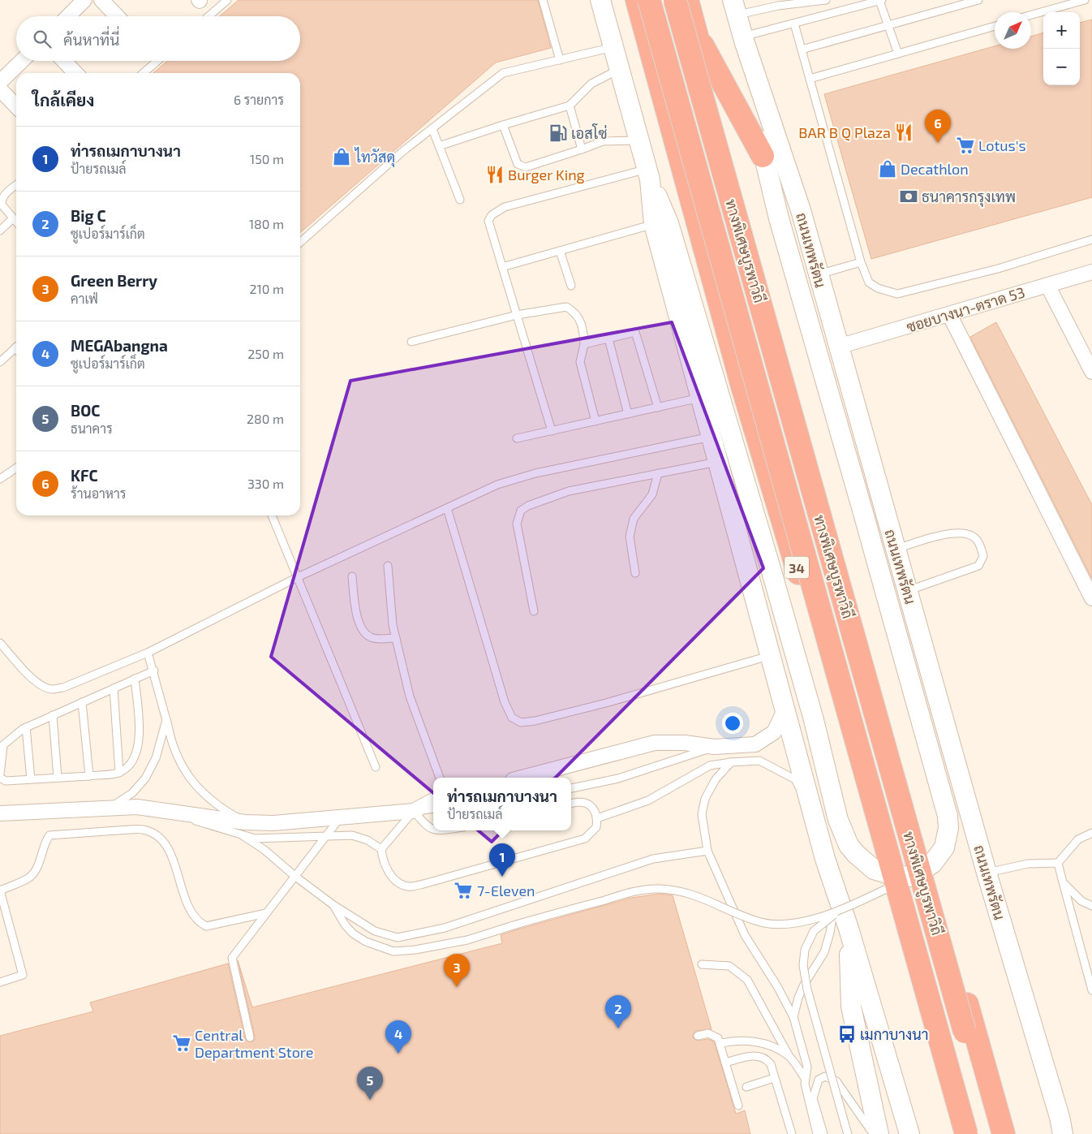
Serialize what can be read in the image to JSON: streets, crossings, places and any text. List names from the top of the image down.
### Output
{
  "streets": {
    "highway": ["ทางพิเศษบูรพาวิถี", "34"],
    "main road": ["ถนนเทพรัตน"],
    "street": ["ซอยบางนา-ตราด 53"]
  },
  "crossings": [
    ["ถนนเทพรัตน", "ซอยบางนา-ตราด 53"]
  ],
  "places": {
    "restaurant": ["BAR B Q Plaza", "Burger King"],
    "fuel station": ["เอสโซ่"],
    "supermarket": ["Lotus's", "7-Eleven", "Central Department Store"],
    "shop": ["ไทวัสดุ", "Decathlon"],
    "bank": ["ธนาคารกรุงเทพ"],
    "bus stop": ["เมกาบางนา"]
  },
  "north": "top right",
  "page": {
    "map_buttons": ["+", "−"],
    "search": "ค้นหาที่นี่",
    "heading": ["ใกล้เคียง", "6 รายการ"],
    "pins": [
      "6",
      "1",
      "3",
      "2",
      "4",
      "5"
    ],
    "list": [
      {
        "mark": "1",
        "name": "ท่ารถเมกาบางนา",
        "note": "ป้ายรถเมล์",
        "value": "150 m"
      },
      {
        "mark": "2",
        "name": "Big C",
        "note": "ซูเปอร์มาร์เก็ต",
        "value": "180 m"
      },
      {
        "mark": "3",
        "name": "Green Berry",
        "note": "คาเฟ่",
        "value": "210 m"
      },
      {
        "mark": "4",
        "name": "MEGAbangna",
        "note": "ซูเปอร์มาร์เก็ต",
        "value": "250 m"
      },
      {
        "mark": "5",
        "name": "BOC",
        "note": "ธนาคาร",
        "value": "280 m"
      },
      {
        "mark": "6",
        "name": "KFC",
        "note": "ร้านอาหาร",
        "value": "330 m"
      }
    ],
    "popup": ["ท่ารถเมกาบางนา", "ป้ายรถเมล์"]
  }
}
